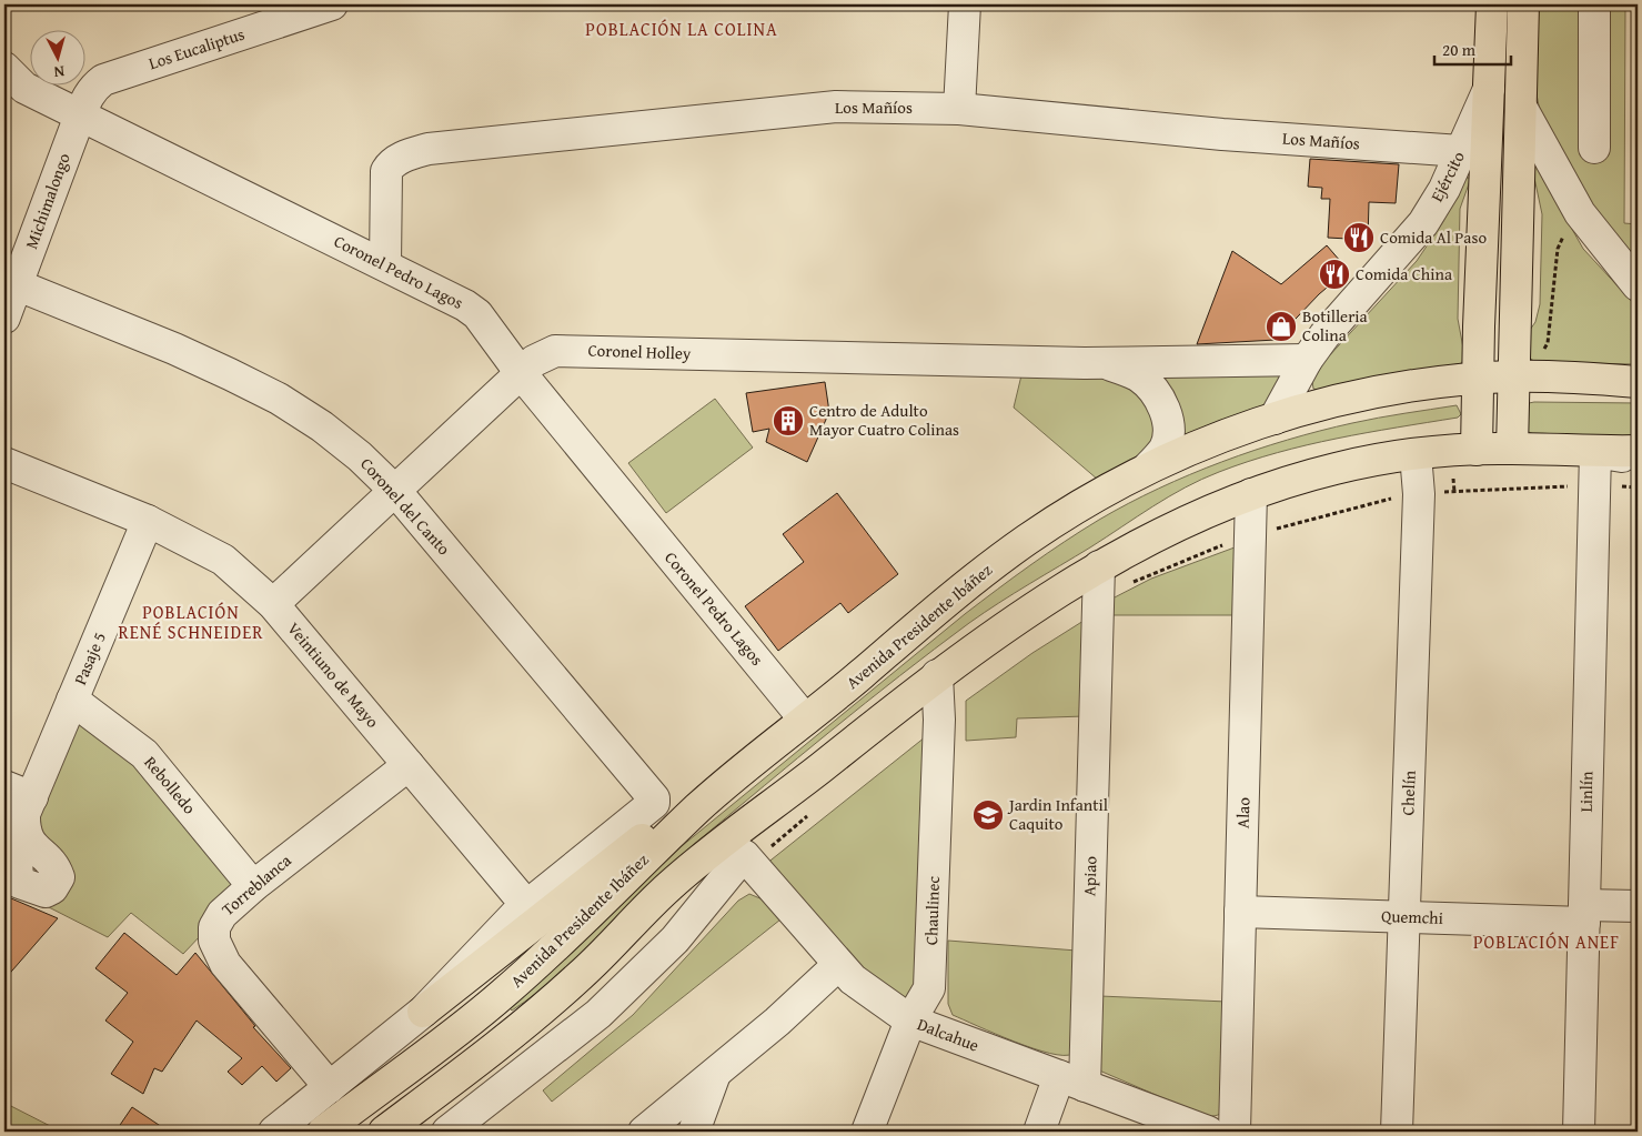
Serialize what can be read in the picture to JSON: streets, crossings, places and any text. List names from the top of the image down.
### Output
{
  "streets": {
    "main road": ["Ejército", "Avenida Presidente Ibáñez"],
    "street": [
      "Los Eucaliptus",
      "Los Mañíos",
      "Michimalongo",
      "Coronel Pedro Lagos",
      "Coronel Holley",
      "Coronel del Canto",
      "Pasaje 5",
      "Veintiuno de Mayo",
      "Rebolledo",
      "Linlín",
      "Chelín",
      "Alao",
      "Apiao",
      "Torreblanca",
      "Chaulinec",
      "Quemchi",
      "Dalcahue"
    ]
  },
  "crossings": [
    ["Los Eucaliptus", "Michimalongo"],
    ["Los Eucaliptus", "Coronel Pedro Lagos"],
    ["Los Mañíos", "Ejército"],
    ["Los Mañíos", "Coronel Pedro Lagos"],
    ["Ejército", "Coronel Holley"],
    ["Ejército", "Avenida Presidente Ibáñez"],
    ["Michimalongo", "Coronel Pedro Lagos"],
    ["Michimalongo", "Coronel del Canto"],
    ["Coronel Pedro Lagos", "Coronel Holley"],
    ["Coronel Pedro Lagos", "Avenida Presidente Ibáñez"],
    ["Coronel Holley", "Coronel del Canto"],
    ["Coronel Holley", "Avenida Presidente Ibáñez"],
    ["Coronel Holley", "Veintiuno de Mayo"],
    ["Coronel del Canto", "Veintiuno de Mayo"],
    ["Pasaje 5", "Veintiuno de Mayo"],
    ["Pasaje 5", "Rebolledo"],
    ["Veintiuno de Mayo", "Torreblanca"],
    ["Rebolledo", "Torreblanca"],
    ["Linlín", "Quemchi"],
    ["Chelín", "Quemchi"],
    ["Alao", "Quemchi"],
    ["Apiao", "Dalcahue"],
    ["Chaulinec", "Dalcahue"]
  ],
  "districts": ["POBLACIÓN LA COLINA", "POBLACIÓN RENÉ SCHNEIDER", "POBLACIÓN ANEF"],
  "places": {
    "restaurant": ["Comida Al Paso", "Comida China"],
    "shop": ["Botilleria Colina"],
    "building": ["Centro de Adulto Mayor Cuatro Colinas"],
    "school or university": ["Jardin Infantil Caquito"]
  },
  "scale_bar": "20 m",
  "north": "bottom"
}
